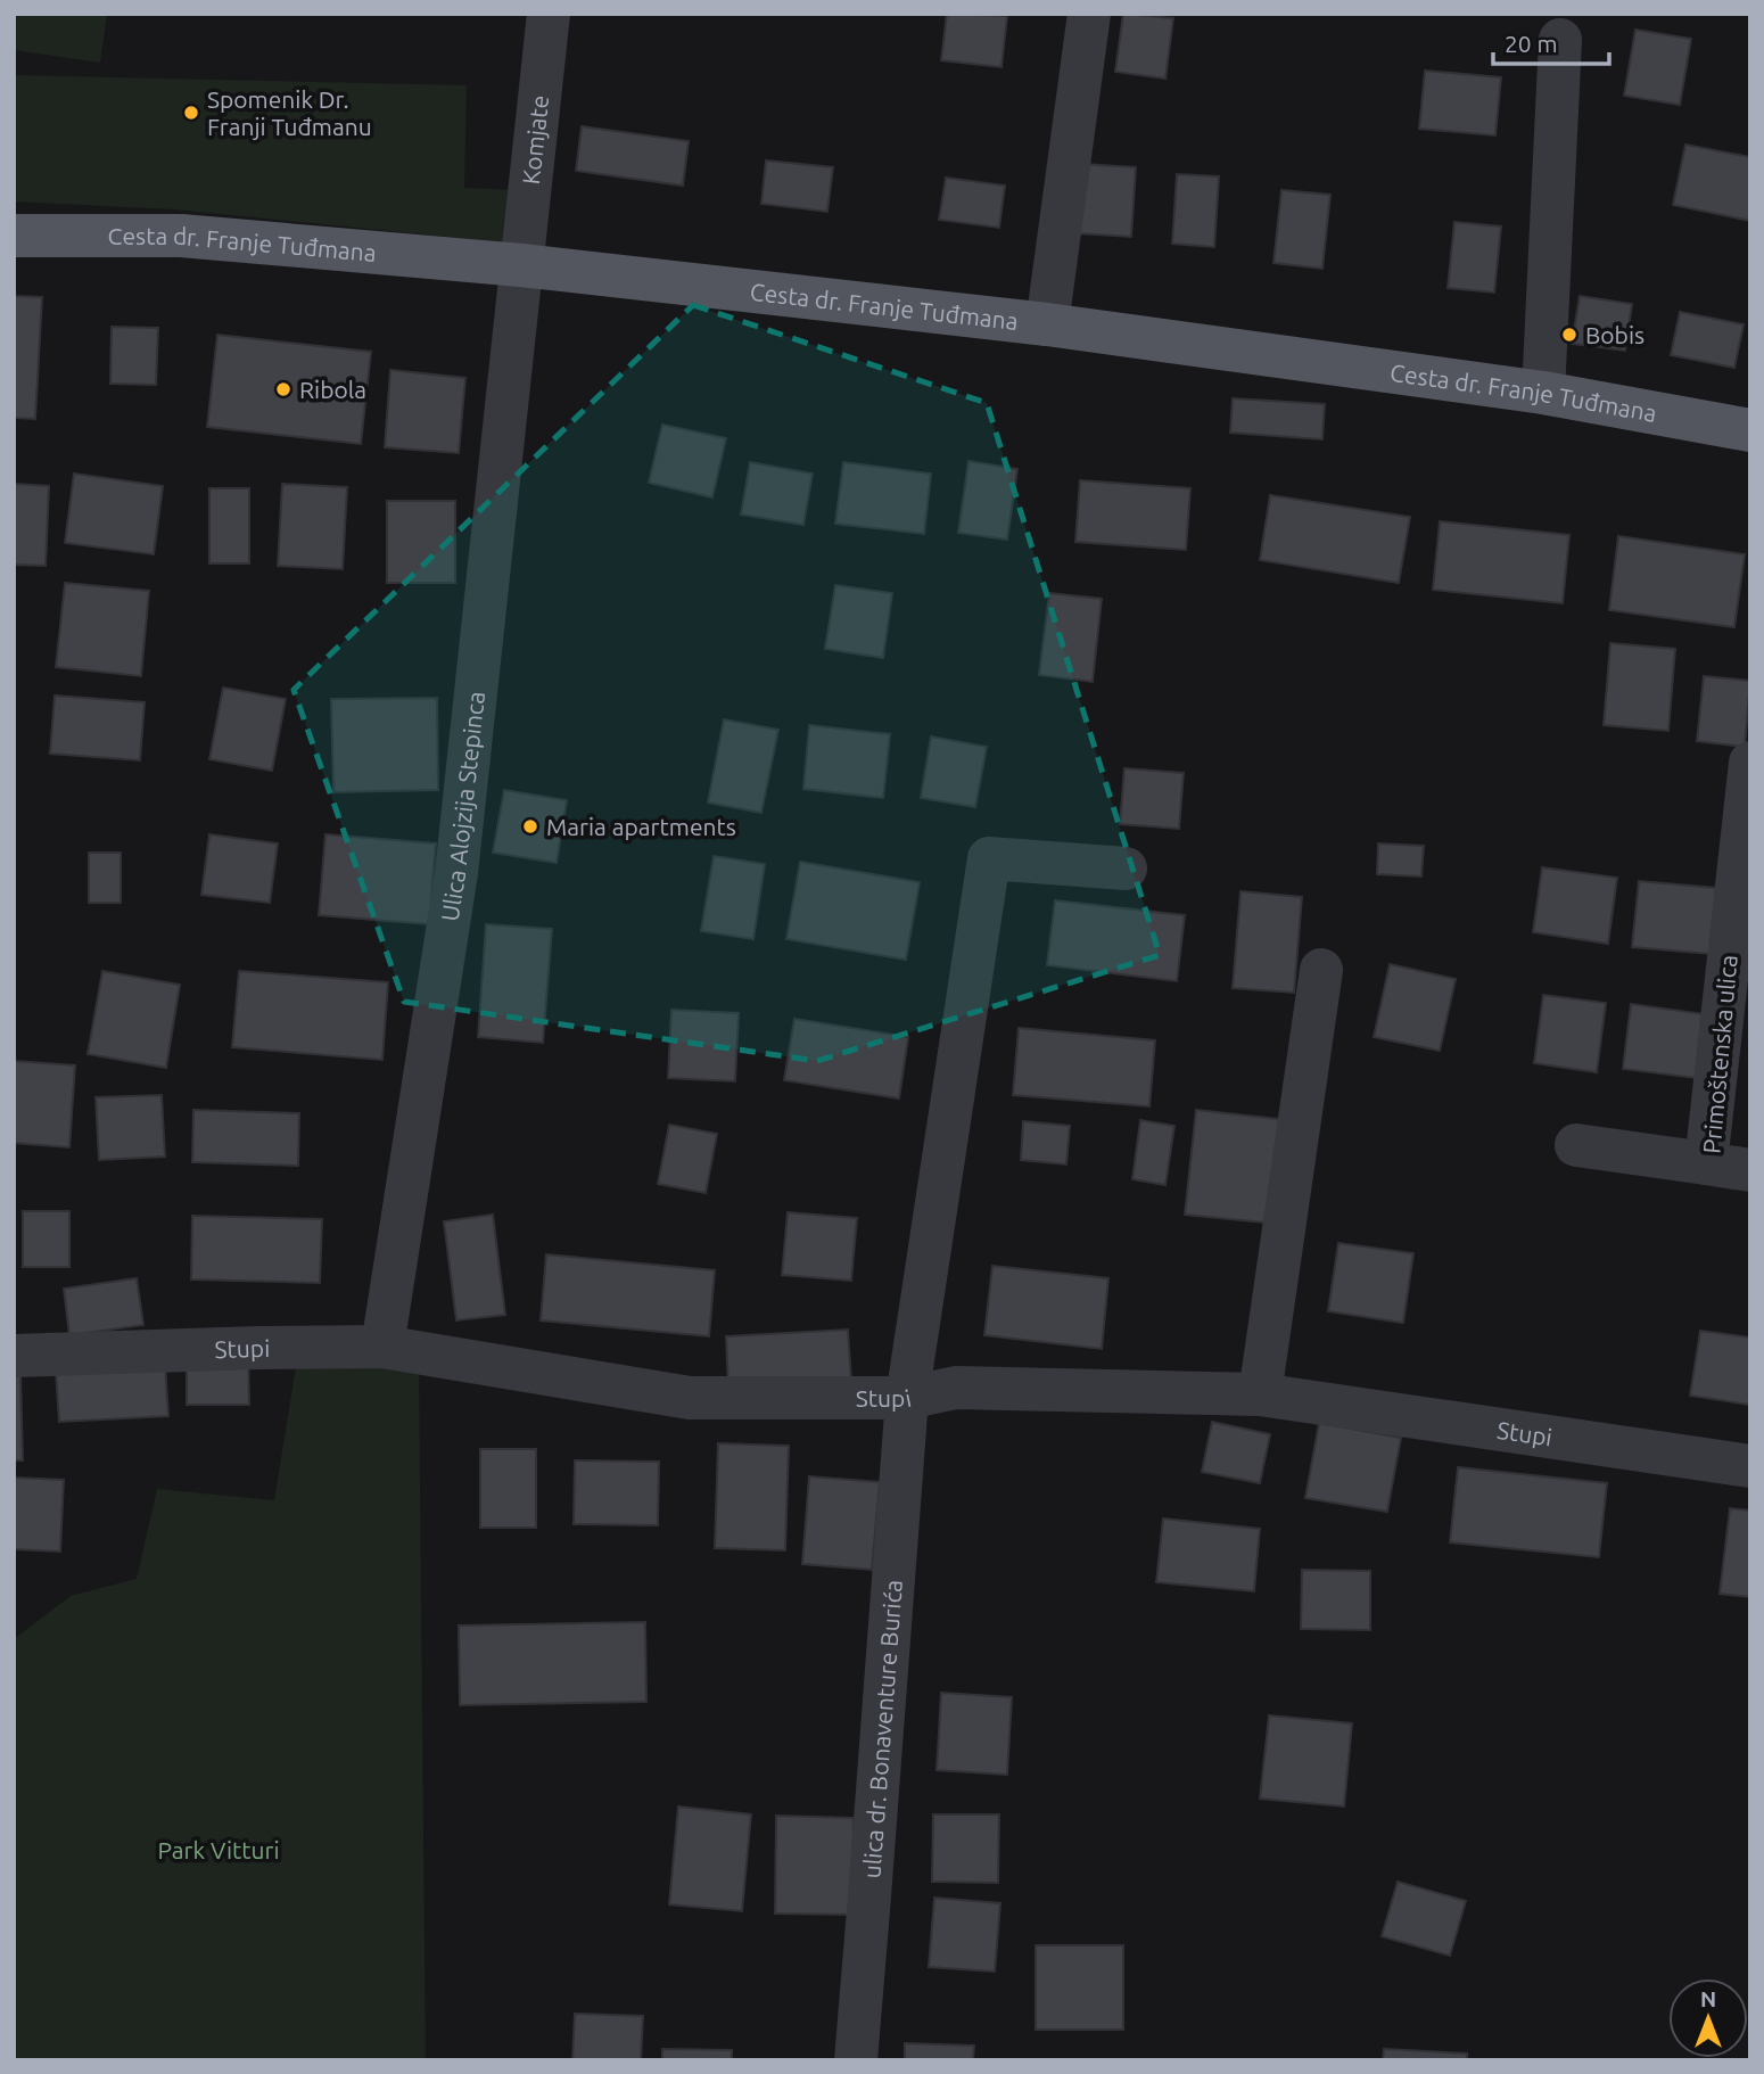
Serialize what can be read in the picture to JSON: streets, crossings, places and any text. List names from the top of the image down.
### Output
{
  "streets": {
    "main road": ["Cesta dr. Franje Tuđmana"],
    "street": [
      "Komjate",
      "Ulica Alojzija Stepinca",
      "Primoštenska ulica",
      "Stupi",
      "ulica dr. Bonaventure Burića"
    ]
  },
  "crossings": [
    ["Komjate", "Cesta dr. Franje Tuđmana"],
    ["Komjate", "Ulica Alojzija Stepinca"],
    ["Cesta dr. Franje Tuđmana", "Ulica Alojzija Stepinca"],
    ["Ulica Alojzija Stepinca", "Stupi"],
    ["Stupi", "ulica dr. Bonaventure Burića"]
  ],
  "parks": ["Park Vitturi"],
  "places": [
    "Spomenik Dr. Franji Tuđmanu",
    "Bobis",
    "Ribola",
    "Maria apartments"
  ],
  "scale_bar": "20 m",
  "north": "top"
}
